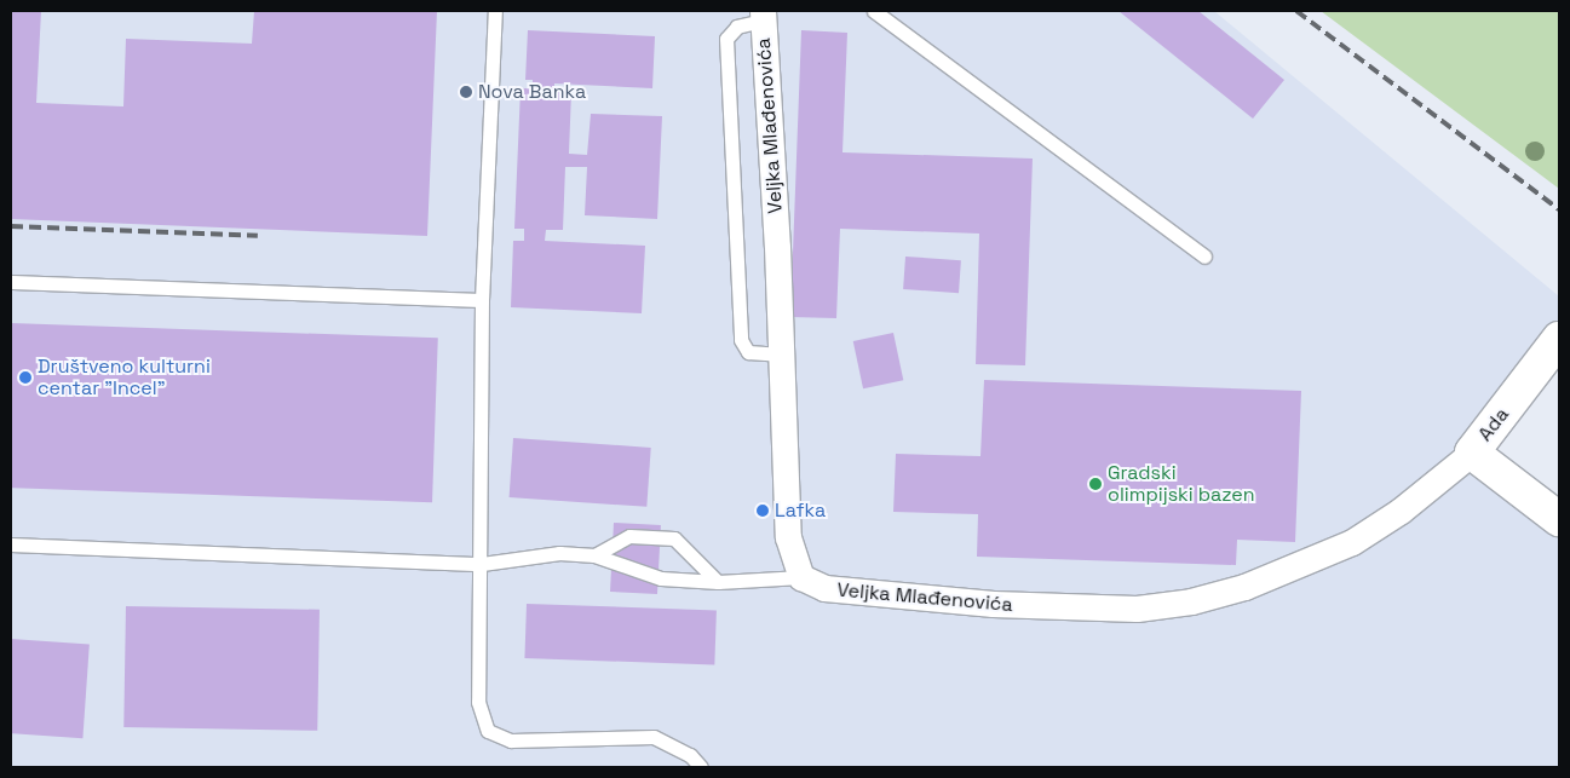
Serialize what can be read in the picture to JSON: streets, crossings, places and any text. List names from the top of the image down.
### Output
{
  "streets": {
    "street": ["Veljka Mlađenovića", "Ada"]
  },
  "crossings": [
    ["Veljka Mlađenovića", "Ada"]
  ],
  "places": [
    "Nova Banka",
    "Društveno kulturni centar \"Incel\"",
    "Gradski olimpijski bazen",
    "Lafka"
  ]
}
